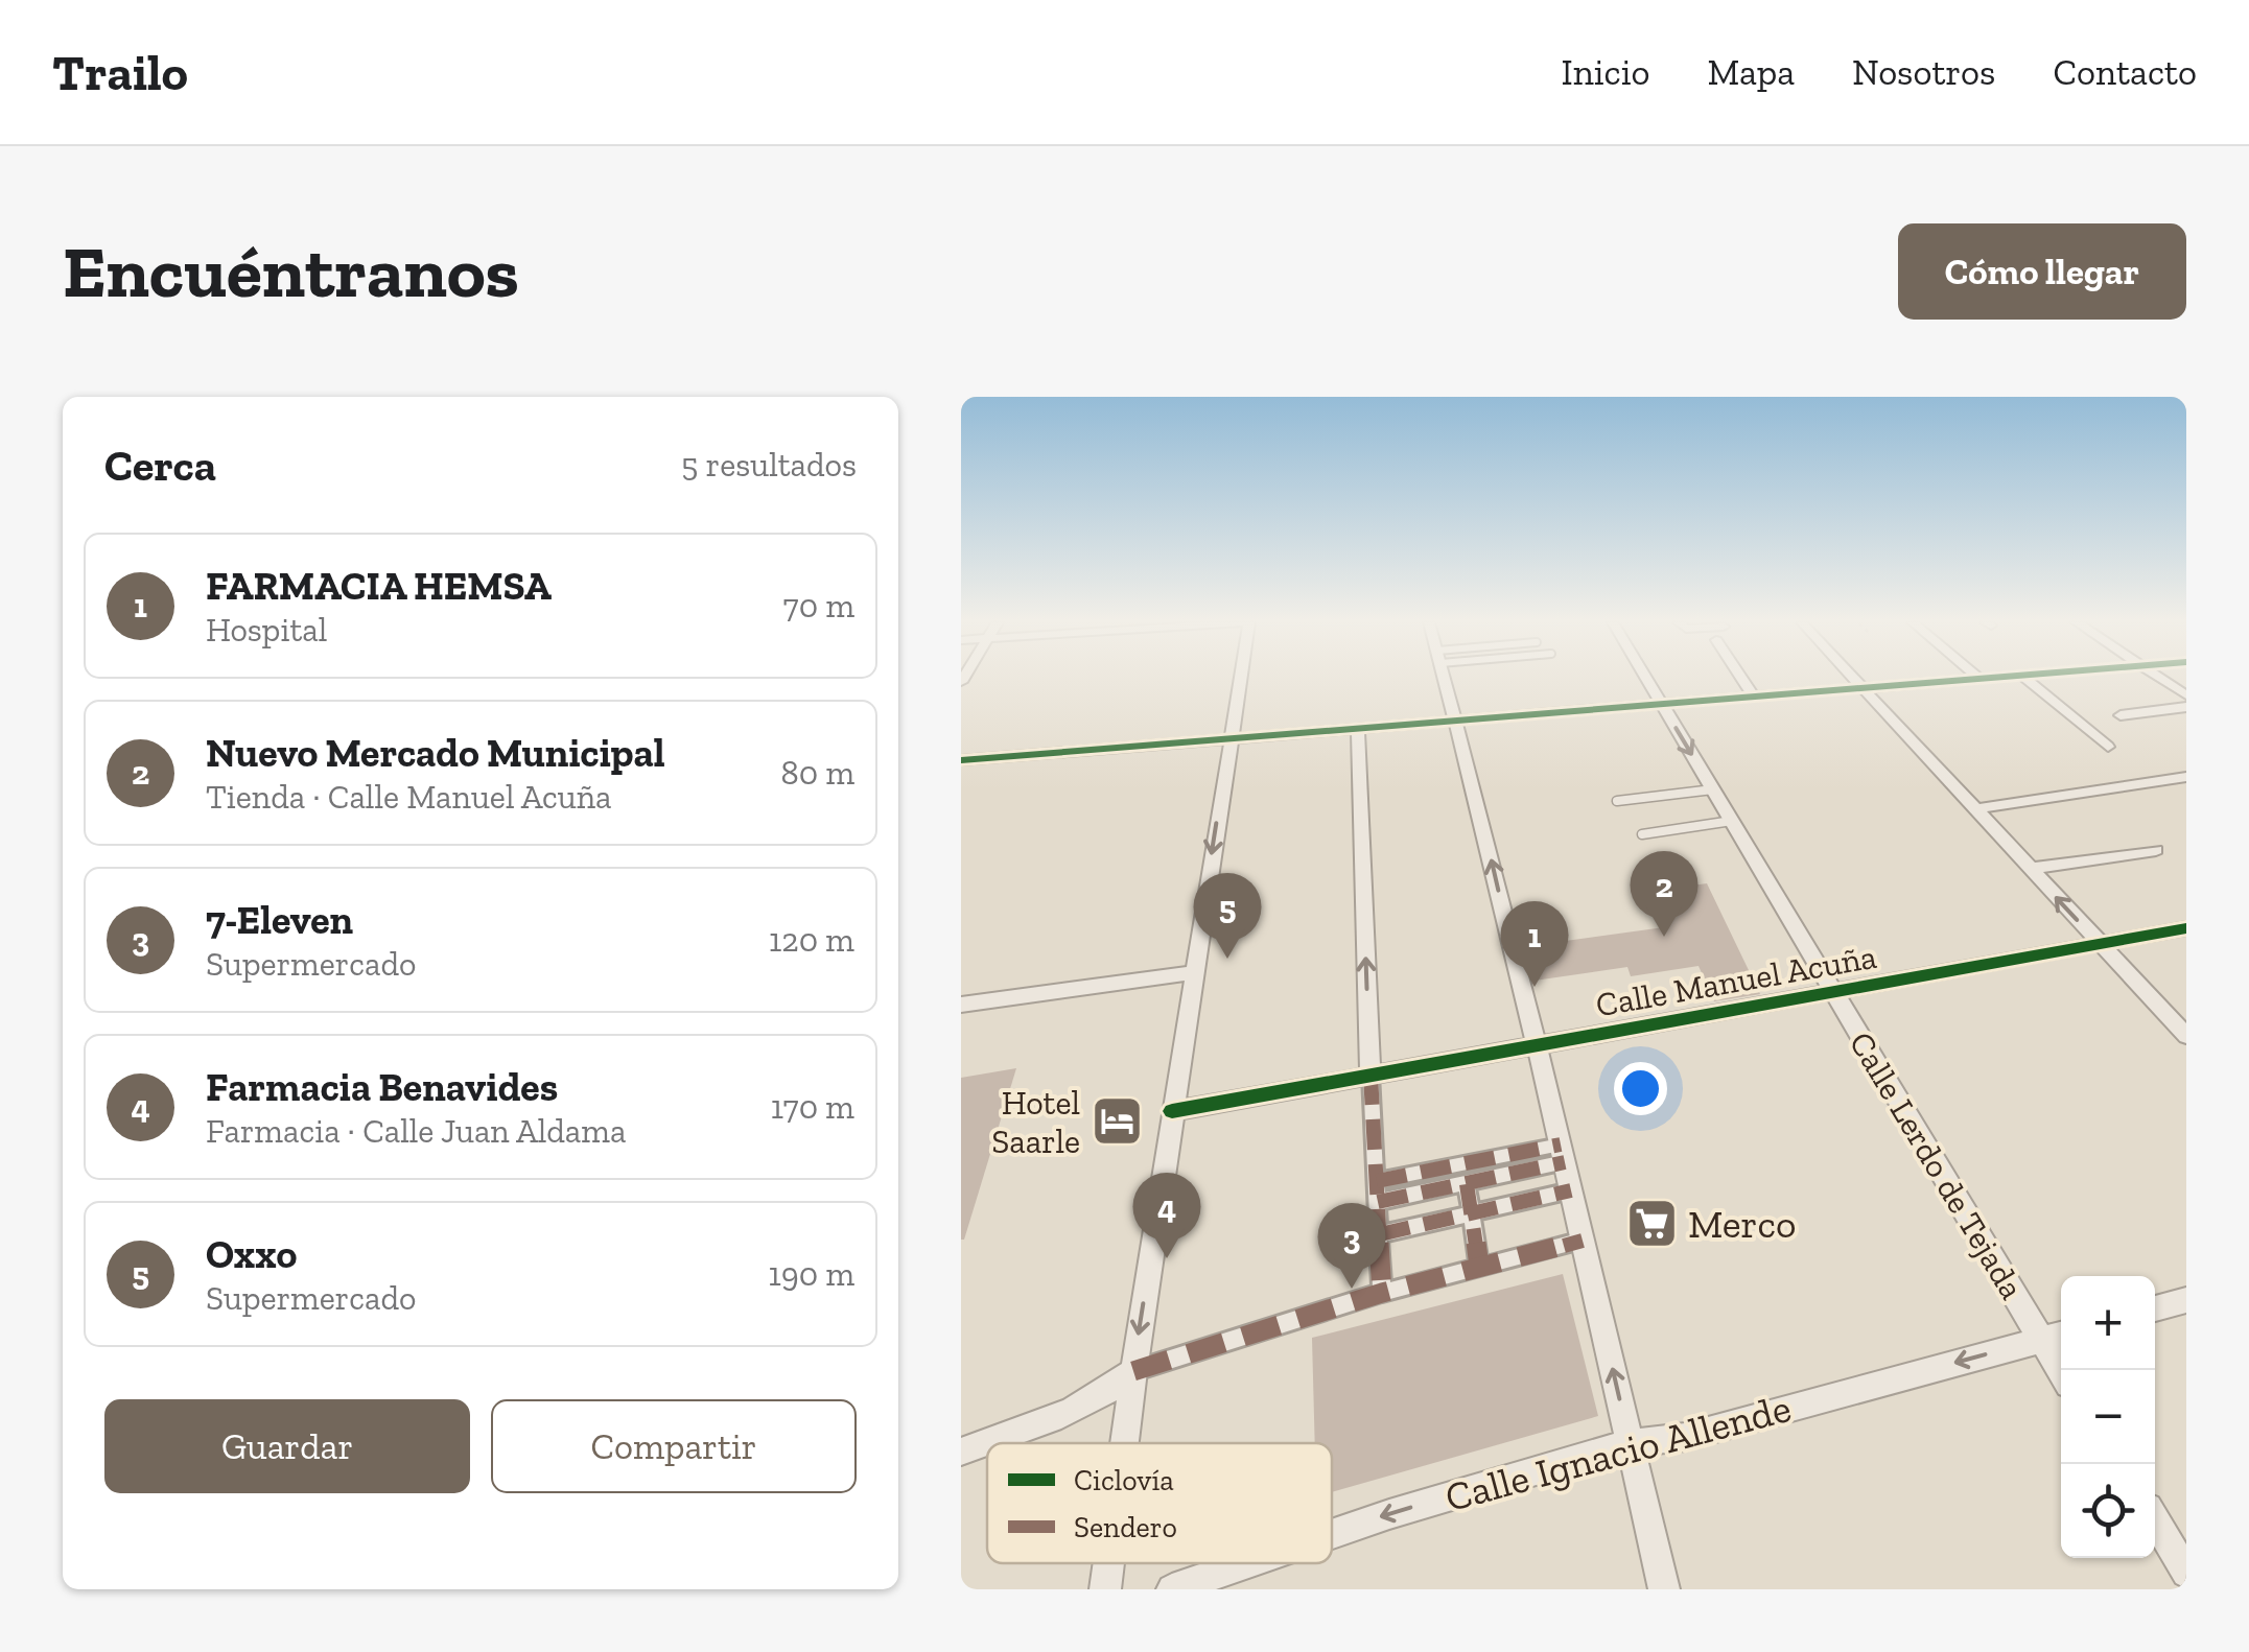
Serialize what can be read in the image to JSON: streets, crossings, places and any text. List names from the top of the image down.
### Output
{
  "streets": {
    "street": ["Calle Manuel Acuña", "Calle Lerdo de Tejada", "Calle Ignacio Allende"]
  },
  "crossings": [
    ["Calle Manuel Acuña", "Calle Lerdo de Tejada"],
    ["Calle Lerdo de Tejada", "Calle Ignacio Allende"]
  ],
  "one_way": ["Calle Ignacio Allende"],
  "places": {
    "hotel": ["Hotel Saarle"],
    "supermarket": ["Merco"]
  },
  "legend": ["Ciclovía", "Sendero"],
  "page": {
    "header": "Trailo",
    "nav": [
      "Inicio",
      "Mapa",
      "Nosotros",
      "Contacto"
    ],
    "buttons": [
      "Cómo llegar",
      ["Guardar", "Compartir"]
    ],
    "title": "Encuéntranos",
    "heading": ["Cerca", "5 resultados"],
    "list": [
      {
        "mark": "1",
        "name": "FARMACIA HEMSA",
        "note": "Hospital",
        "value": "70 m"
      },
      {
        "mark": "2",
        "name": "Nuevo Mercado Municipal",
        "note": "Tienda · Calle Manuel Acuña",
        "value": "80 m"
      },
      {
        "mark": "3",
        "name": "7-Eleven",
        "note": "Supermercado",
        "value": "120 m"
      },
      {
        "mark": "4",
        "name": "Farmacia Benavides",
        "note": "Farmacia · Calle Juan Aldama",
        "value": "170 m"
      },
      {
        "mark": "5",
        "name": "Oxxo",
        "note": "Supermercado",
        "value": "190 m"
      }
    ],
    "pins": [
      "2",
      "5",
      "1",
      "4",
      "3"
    ],
    "map_buttons": ["+", "−"]
  }
}
